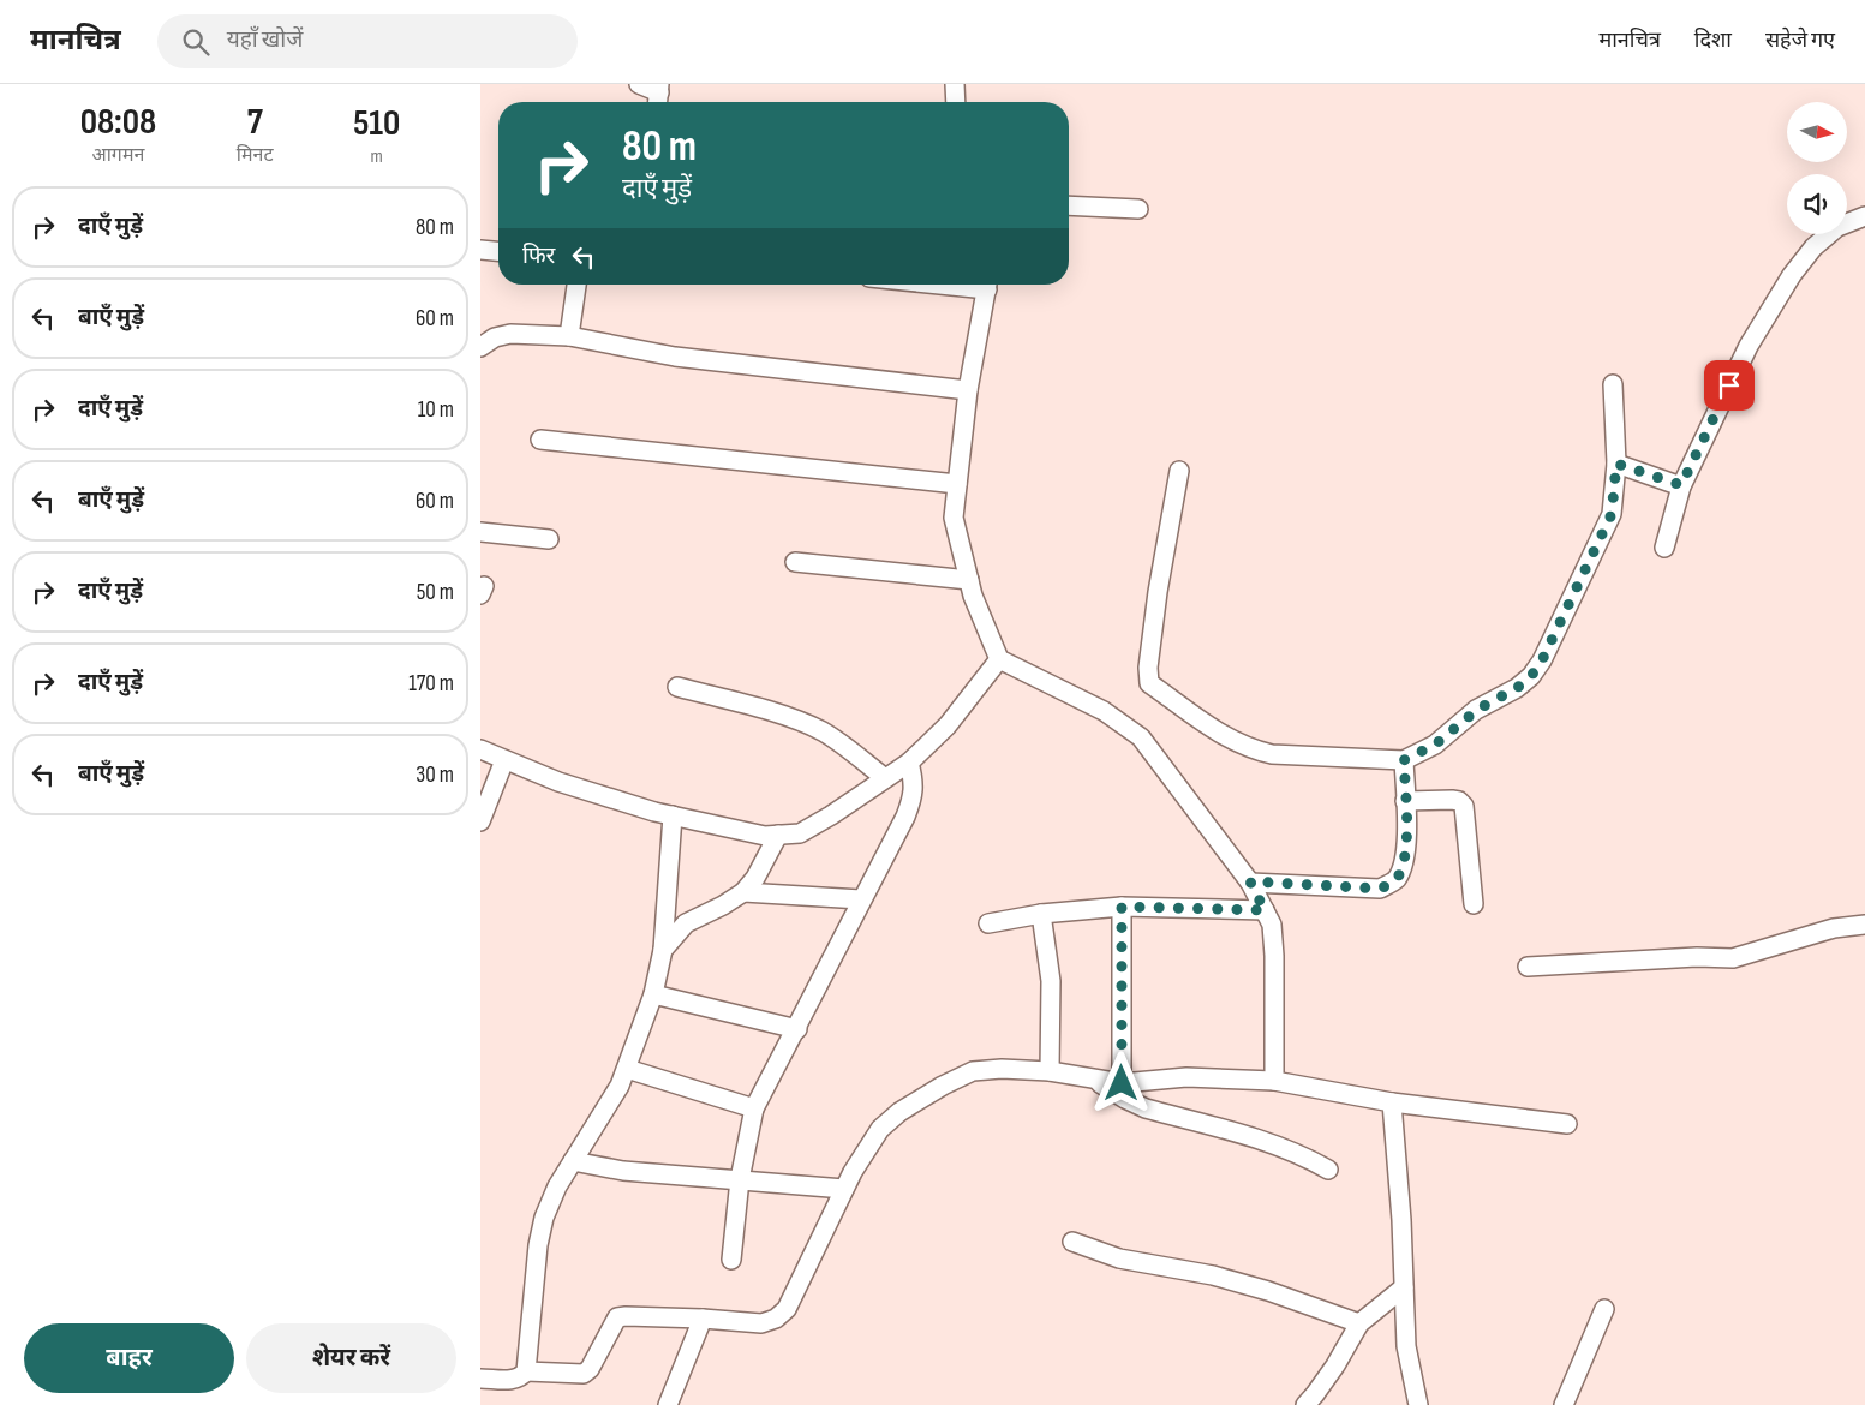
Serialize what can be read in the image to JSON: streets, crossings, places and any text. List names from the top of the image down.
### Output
{
  "north": "right",
  "page": {
    "header": "मानचित्र",
    "search": "यहाँ खोजें",
    "nav": ["मानचित्र", "दिशा", "सहेजे गए"],
    "eta": [
      "08:08",
      "आगमन",
      "7",
      "मिनट",
      "510",
      "m"
    ],
    "turn": ["80 m", "दाएँ मुड़ें"],
    "list": [
      {
        "name": "दाएँ मुड़ें",
        "value": "80 m"
      },
      {
        "name": "बाएँ मुड़ें",
        "value": "60 m"
      },
      {
        "name": "दाएँ मुड़ें",
        "value": "10 m"
      },
      {
        "name": "बाएँ मुड़ें",
        "value": "60 m"
      },
      {
        "name": "दाएँ मुड़ें",
        "value": "50 m"
      },
      {
        "name": "दाएँ मुड़ें",
        "value": "170 m"
      },
      {
        "name": "बाएँ मुड़ें",
        "value": "30 m"
      }
    ],
    "then": "फिर",
    "buttons": ["बाहर", "शेयर करें"]
  }
}
